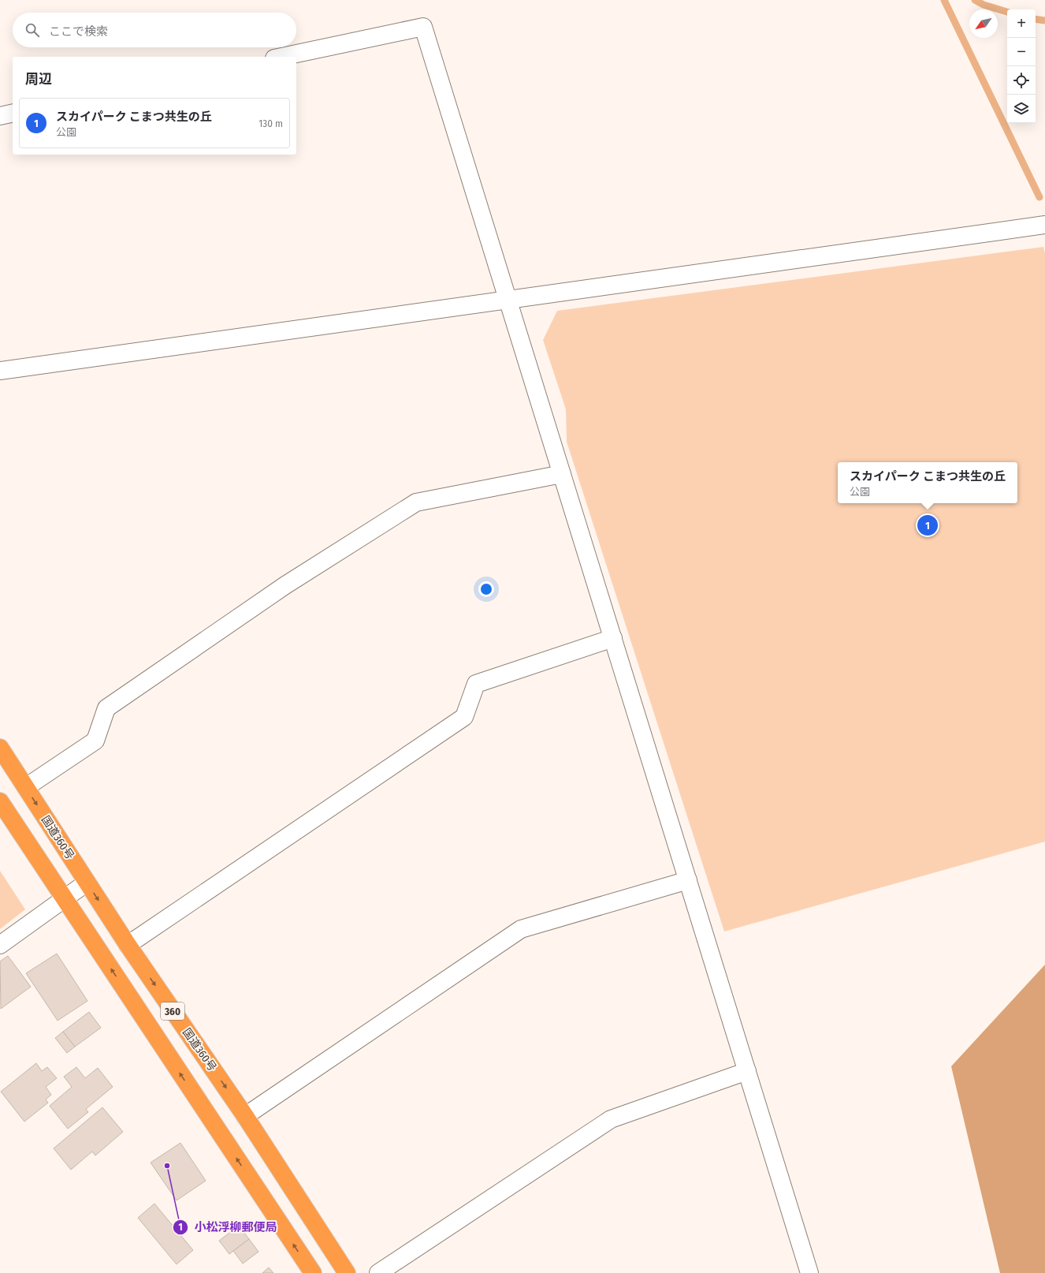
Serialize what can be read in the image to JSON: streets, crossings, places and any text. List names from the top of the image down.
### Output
{
  "streets": {
    "highway": ["国道360号", "360"]
  },
  "places": ["小松浮柳郵便局"],
  "north": "bottom left",
  "page": {
    "map_buttons": ["+", "−"],
    "search": "ここで検索",
    "heading": "周辺",
    "list": [
      {
        "mark": "1",
        "name": "スカイパーク こまつ共生の丘",
        "note": "公園",
        "value": "130 m"
      }
    ],
    "popup": ["スカイパーク こまつ共生の丘", "公園"],
    "pins": "1"
  }
}
